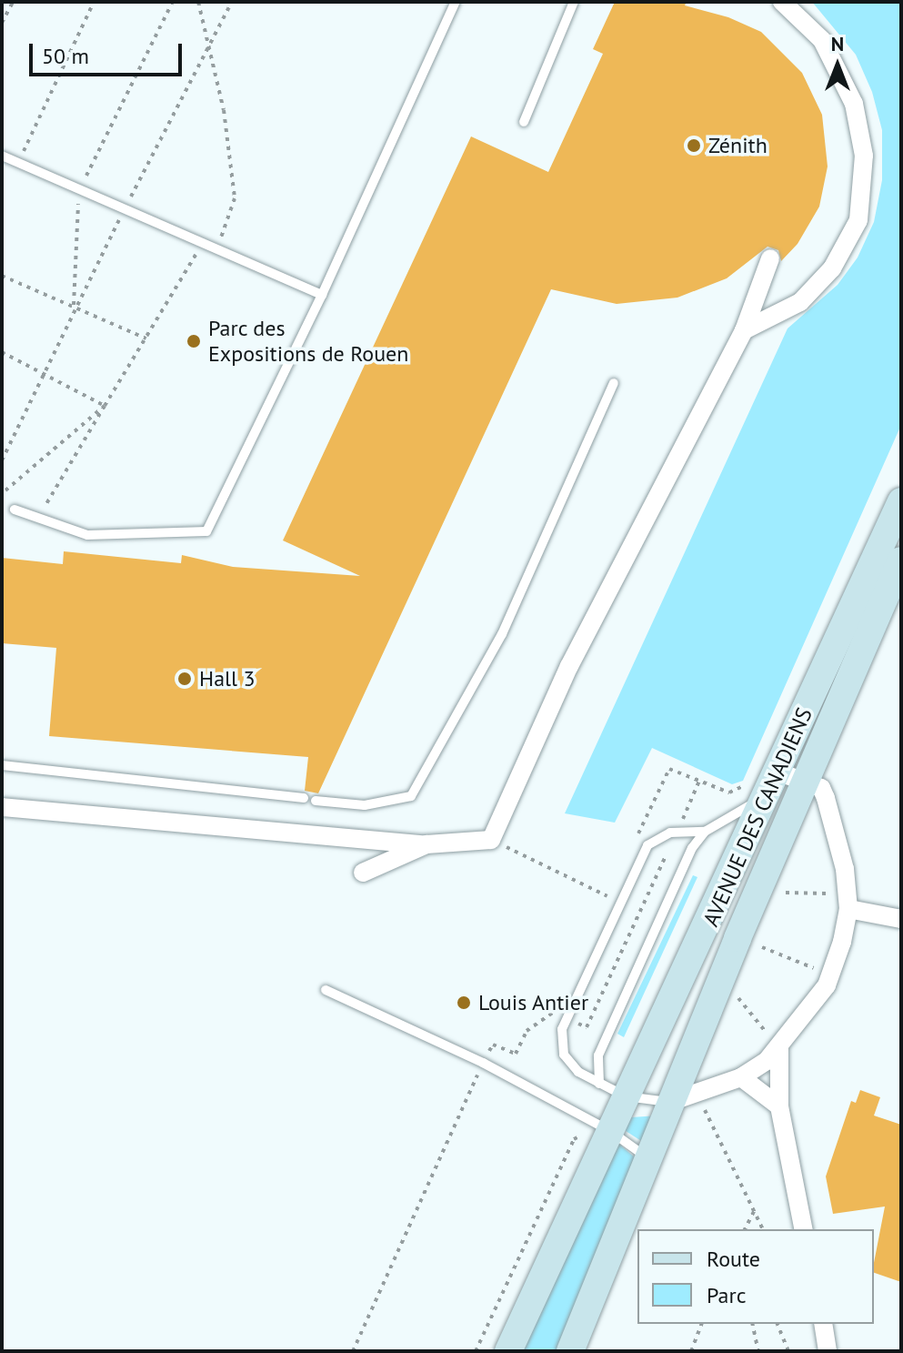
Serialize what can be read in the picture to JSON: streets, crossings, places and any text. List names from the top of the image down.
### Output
{
  "streets": {
    "main road": ["AVENUE DES CANADIENS"]
  },
  "places": [
    "Zénith",
    "Parc des Expositions de Rouen",
    "Hall 3",
    "Louis Antier"
  ],
  "legend": ["Route", "Parc"],
  "scale_bar": "50 m",
  "north": "top"
}
